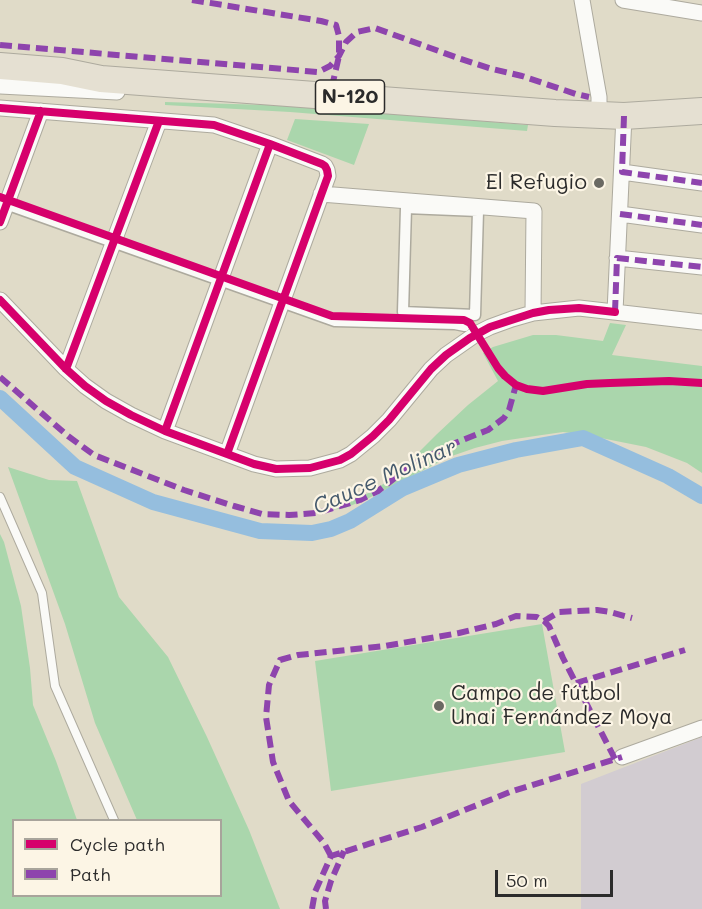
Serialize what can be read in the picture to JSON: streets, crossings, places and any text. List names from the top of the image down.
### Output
{
  "streets": {
    "highway": ["N-120"]
  },
  "water": ["Cauce Molinar"],
  "places": ["El Refugio", "Campo de fútbol Unai Fernández Moya"],
  "legend": ["Cycle path", "Path"],
  "scale_bar": "50 m"
}
